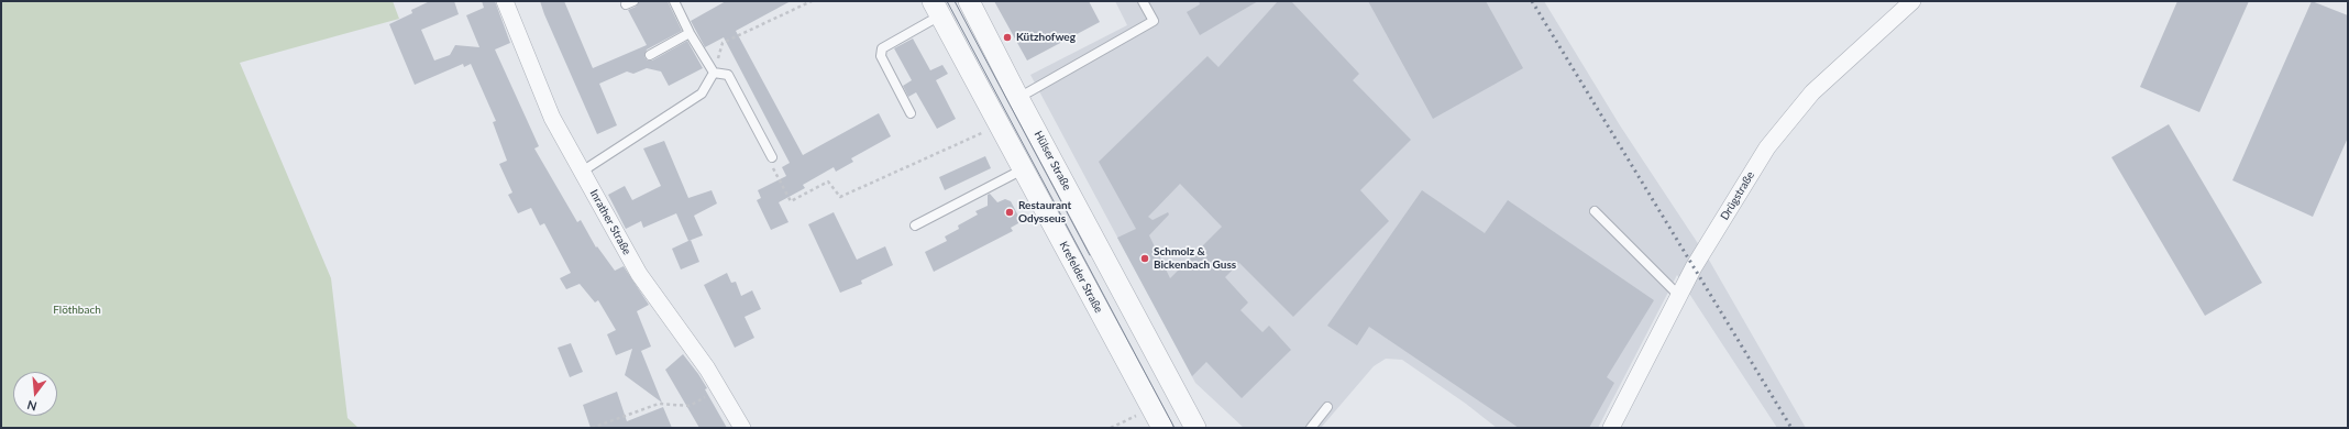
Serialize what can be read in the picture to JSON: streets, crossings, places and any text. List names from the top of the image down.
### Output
{
  "streets": {
    "street": [
      "Hülser Straße",
      "Drügstraße",
      "Inrather Straße",
      "Krefelder Straße"
    ]
  },
  "parks": ["Flöthbach"],
  "places": ["Kützhofweg", "Restaurant Odysseus", "Schmolz & Bickenbach Guss"],
  "north": "bottom"
}
